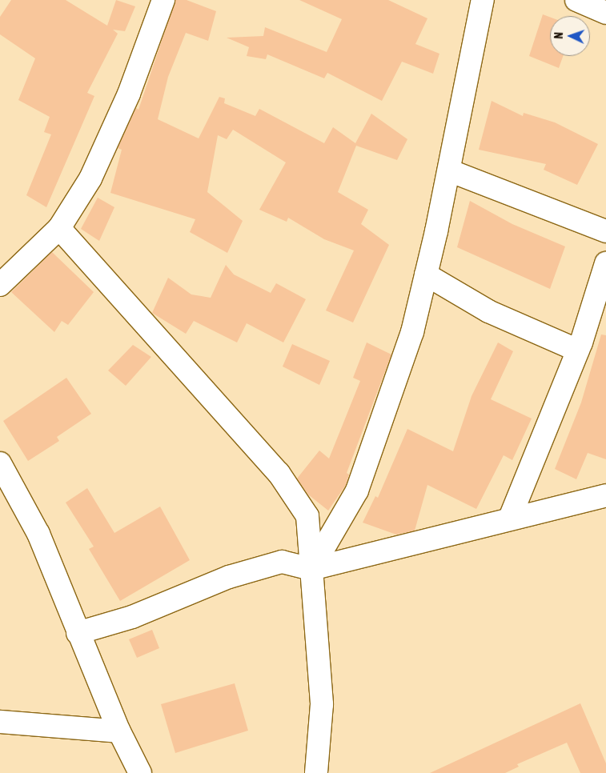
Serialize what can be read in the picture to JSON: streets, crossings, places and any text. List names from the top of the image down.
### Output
{
  "north": "left"
}
